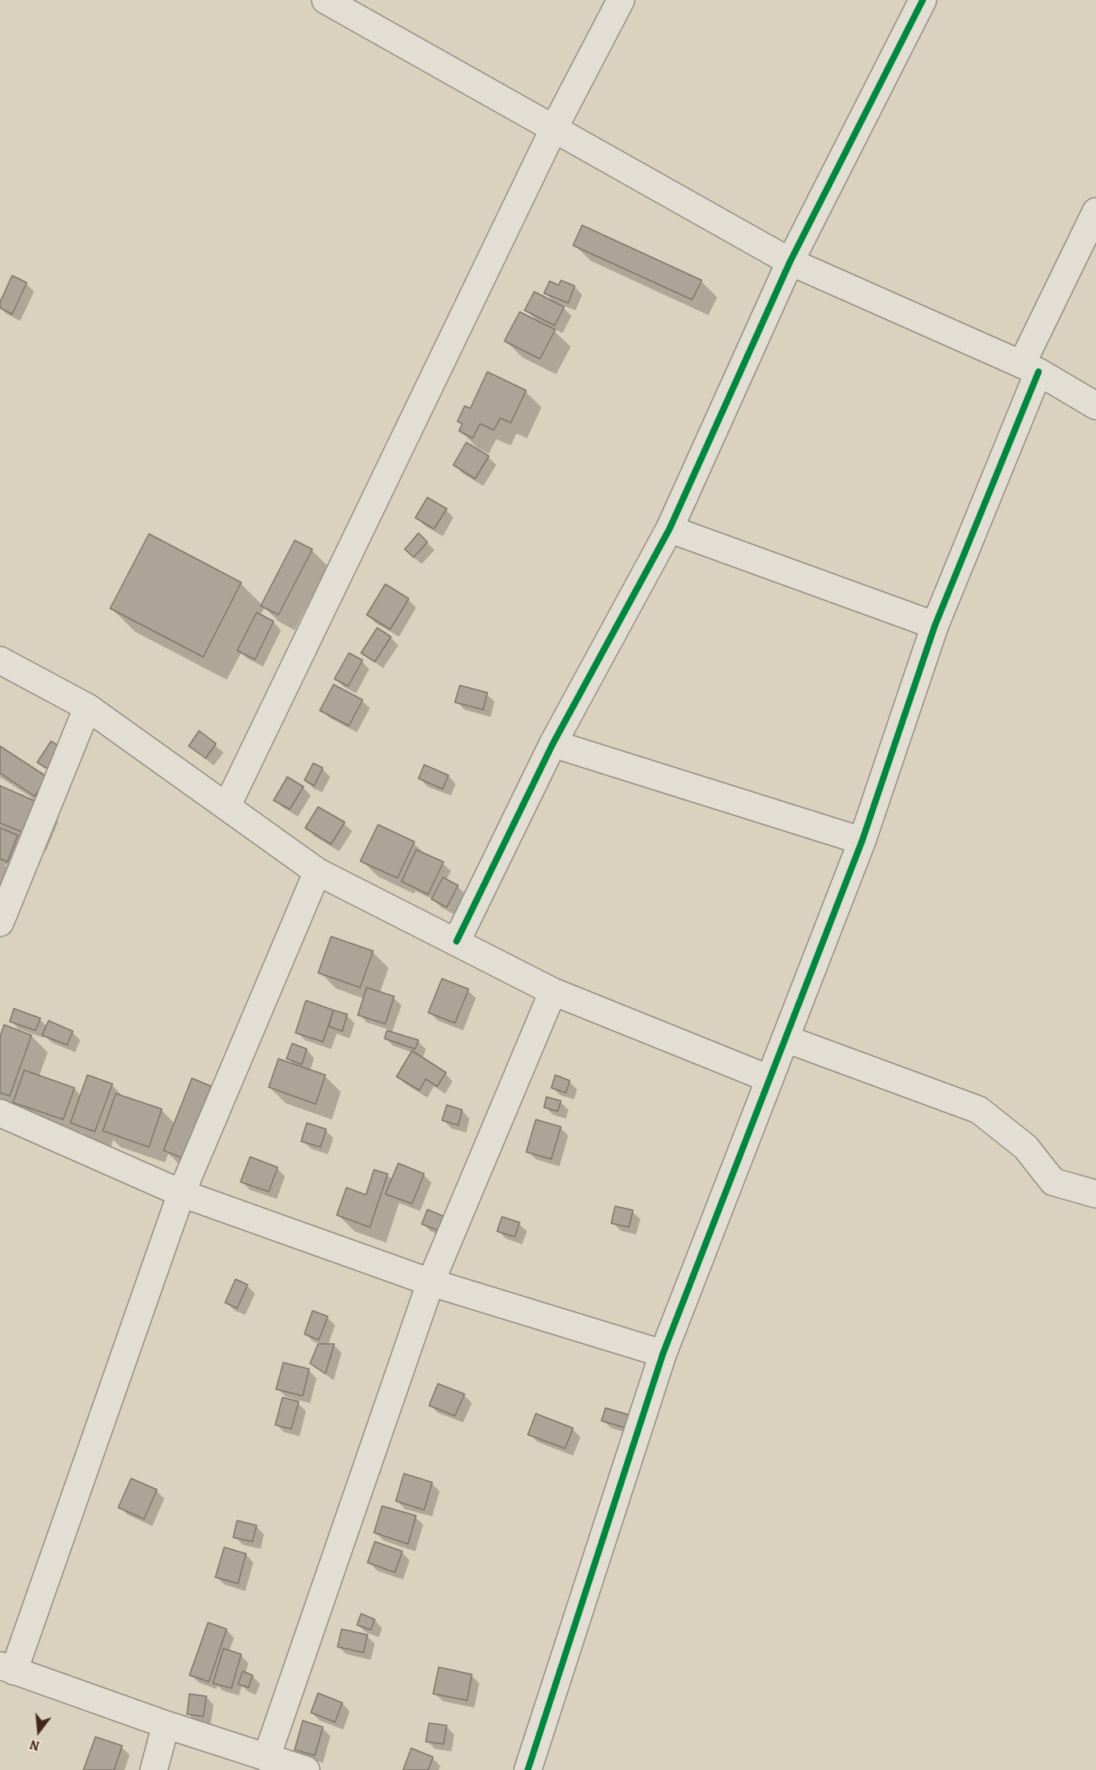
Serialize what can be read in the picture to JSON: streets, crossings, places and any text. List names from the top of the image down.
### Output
{
  "north": "bottom"
}
